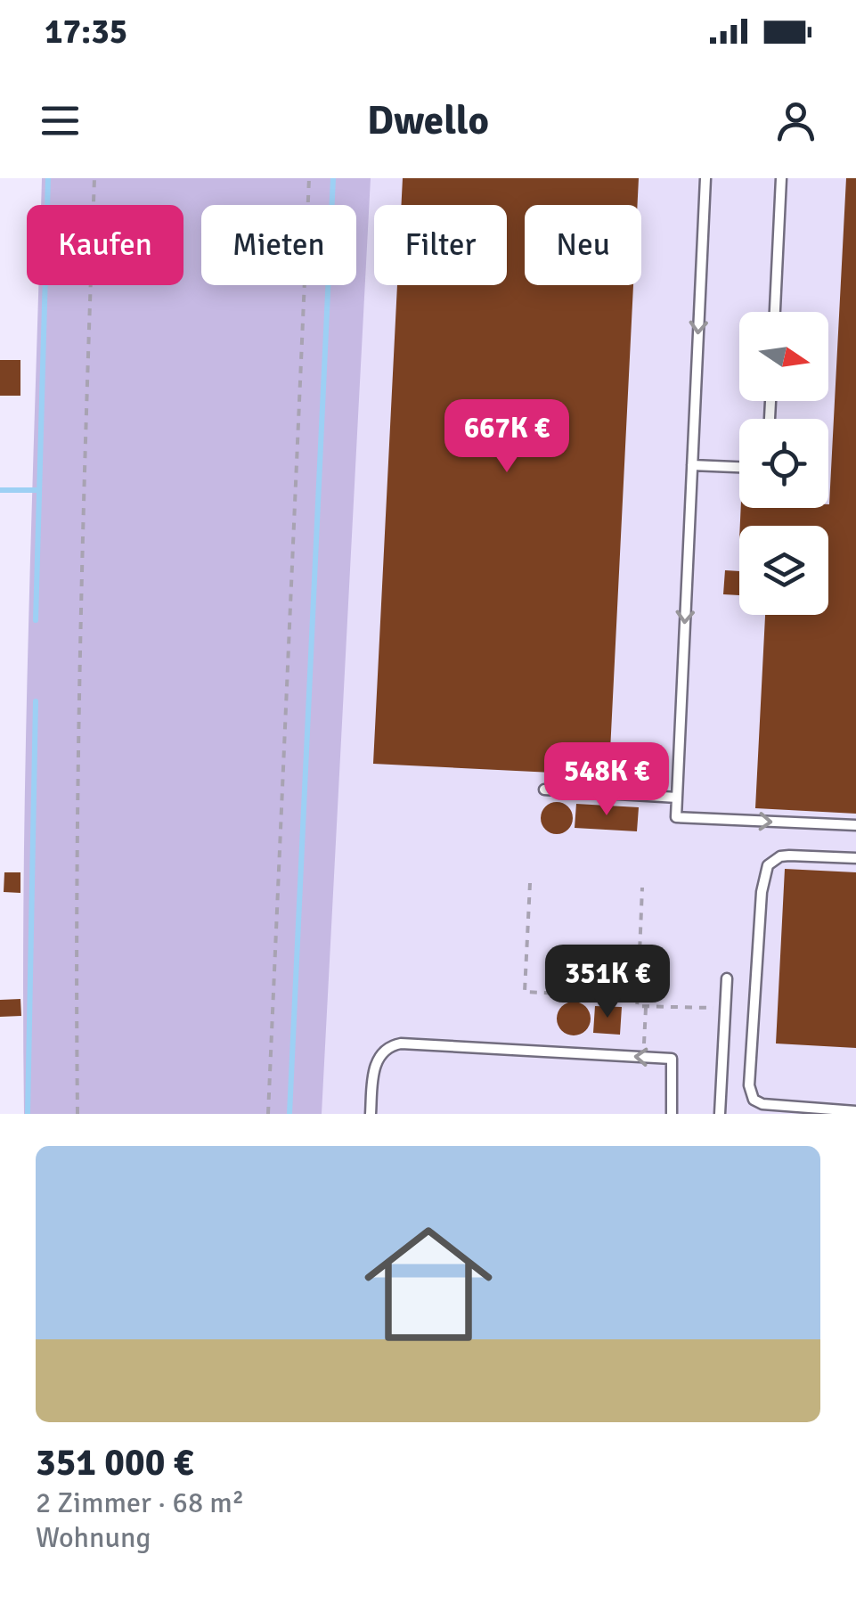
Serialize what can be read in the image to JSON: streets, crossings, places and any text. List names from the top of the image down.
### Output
{
  "north": "right",
  "page": {
    "status": "17:35",
    "header": "Dwello",
    "chip": [
      "Kaufen",
      "Mieten",
      "Filter",
      "Neu"
    ],
    "price": ["667K €", "548K €", "351K €"],
    "list": [
      {
        "name": "351 000 €",
        "note": "2 Zimmer · 68 m² · Wohnung"
      }
    ]
  }
}
